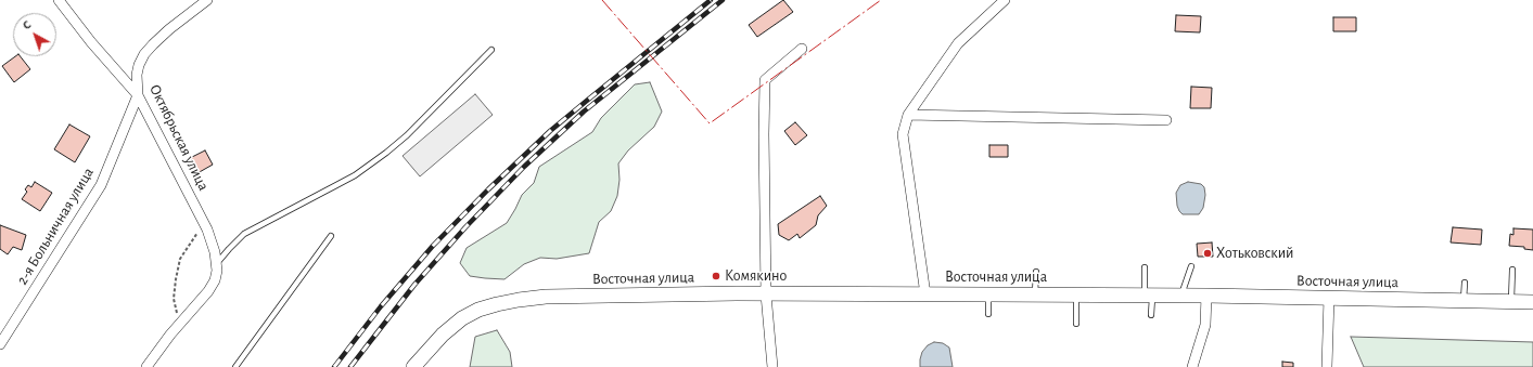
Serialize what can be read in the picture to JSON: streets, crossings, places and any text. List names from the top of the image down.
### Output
{
  "streets": {
    "main road": ["Восточная улица"],
    "street": ["Октябрьская улица", "2-я Больничная улица"]
  },
  "crossings": [
    ["Октябрьская улица", "2-я Больничная улица"]
  ],
  "places": ["Хотьковский", "Комякино"],
  "north": "top left"
}
